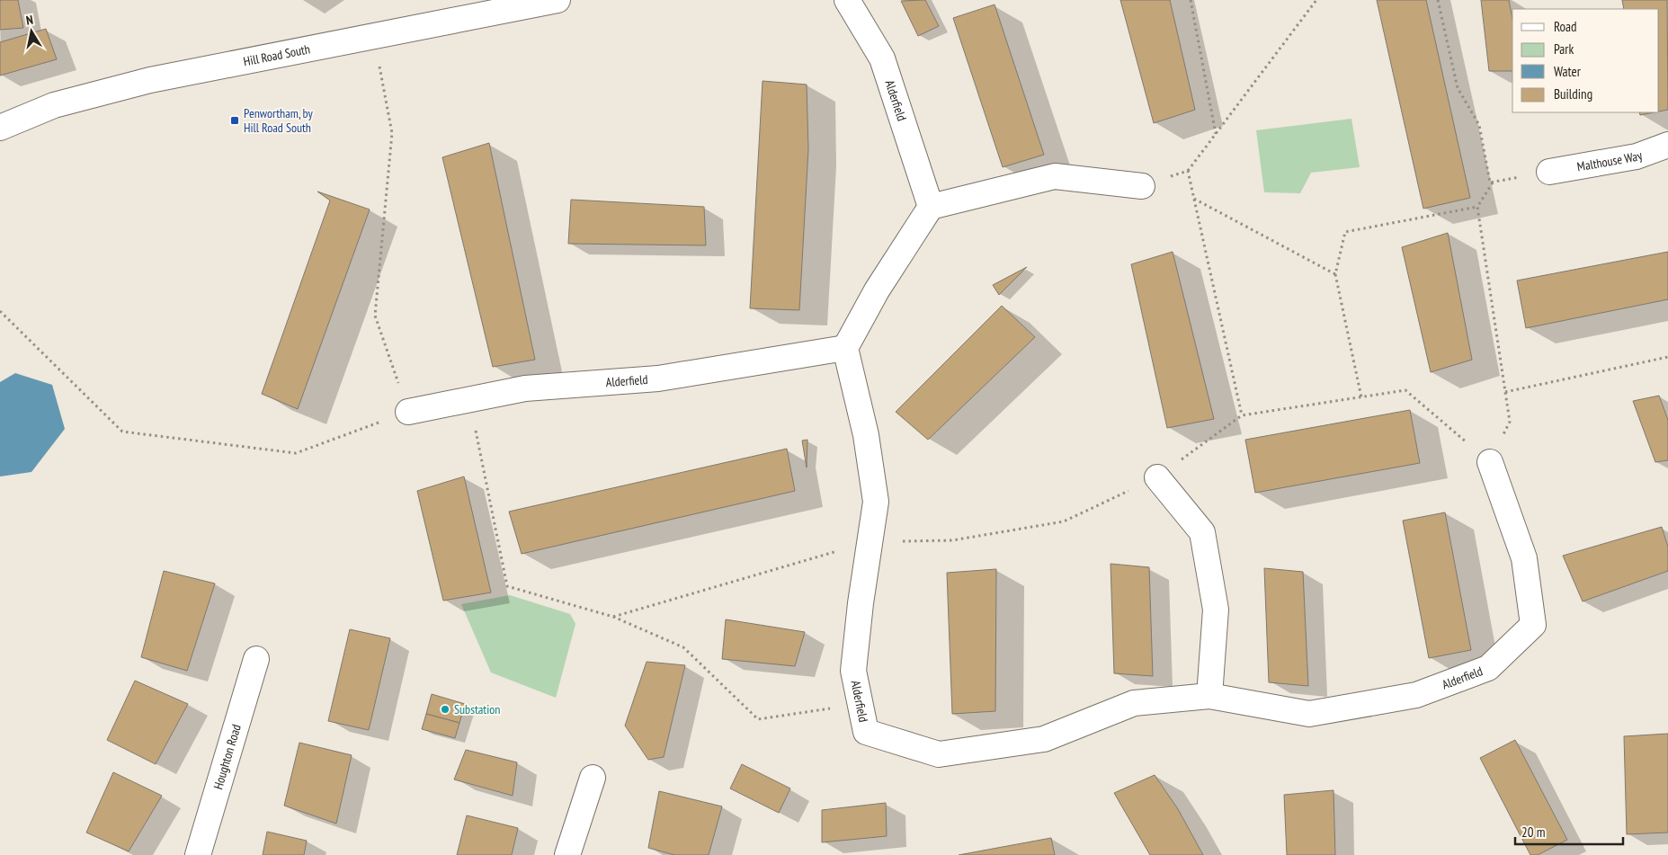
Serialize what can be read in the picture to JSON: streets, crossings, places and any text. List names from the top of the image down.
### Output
{
  "streets": {
    "street": [
      "Hill Road South",
      "Alderfield",
      "Malthouse Way",
      "Houghton Road"
    ]
  },
  "places": {
    "transit": ["Penwortham, by Hill Road South"],
    "other": ["Substation"]
  },
  "legend": [
    "Road",
    "Park",
    "Water",
    "Building"
  ],
  "scale_bar": "20 m",
  "north": "top"
}
